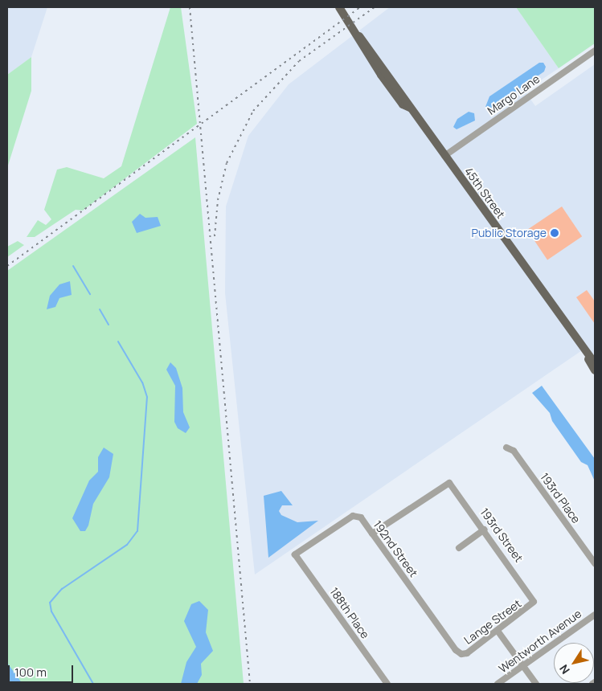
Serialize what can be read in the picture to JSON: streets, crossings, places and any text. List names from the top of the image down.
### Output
{
  "streets": {
    "main road": ["45th Street"],
    "street": [
      "Margo Lane",
      "193rd Place",
      "193rd Street",
      "192nd Street",
      "188th Place",
      "Lange Street",
      "Wentworth Avenue"
    ]
  },
  "crossings": [
    ["Margo Lane", "45th Street"],
    ["193rd Street", "192nd Street"],
    ["193rd Street", "Lange Street"],
    ["192nd Street", "188th Place"],
    ["192nd Street", "Lange Street"]
  ],
  "places": ["Public Storage"],
  "scale_bar": "100 m",
  "north": "bottom left"
}
